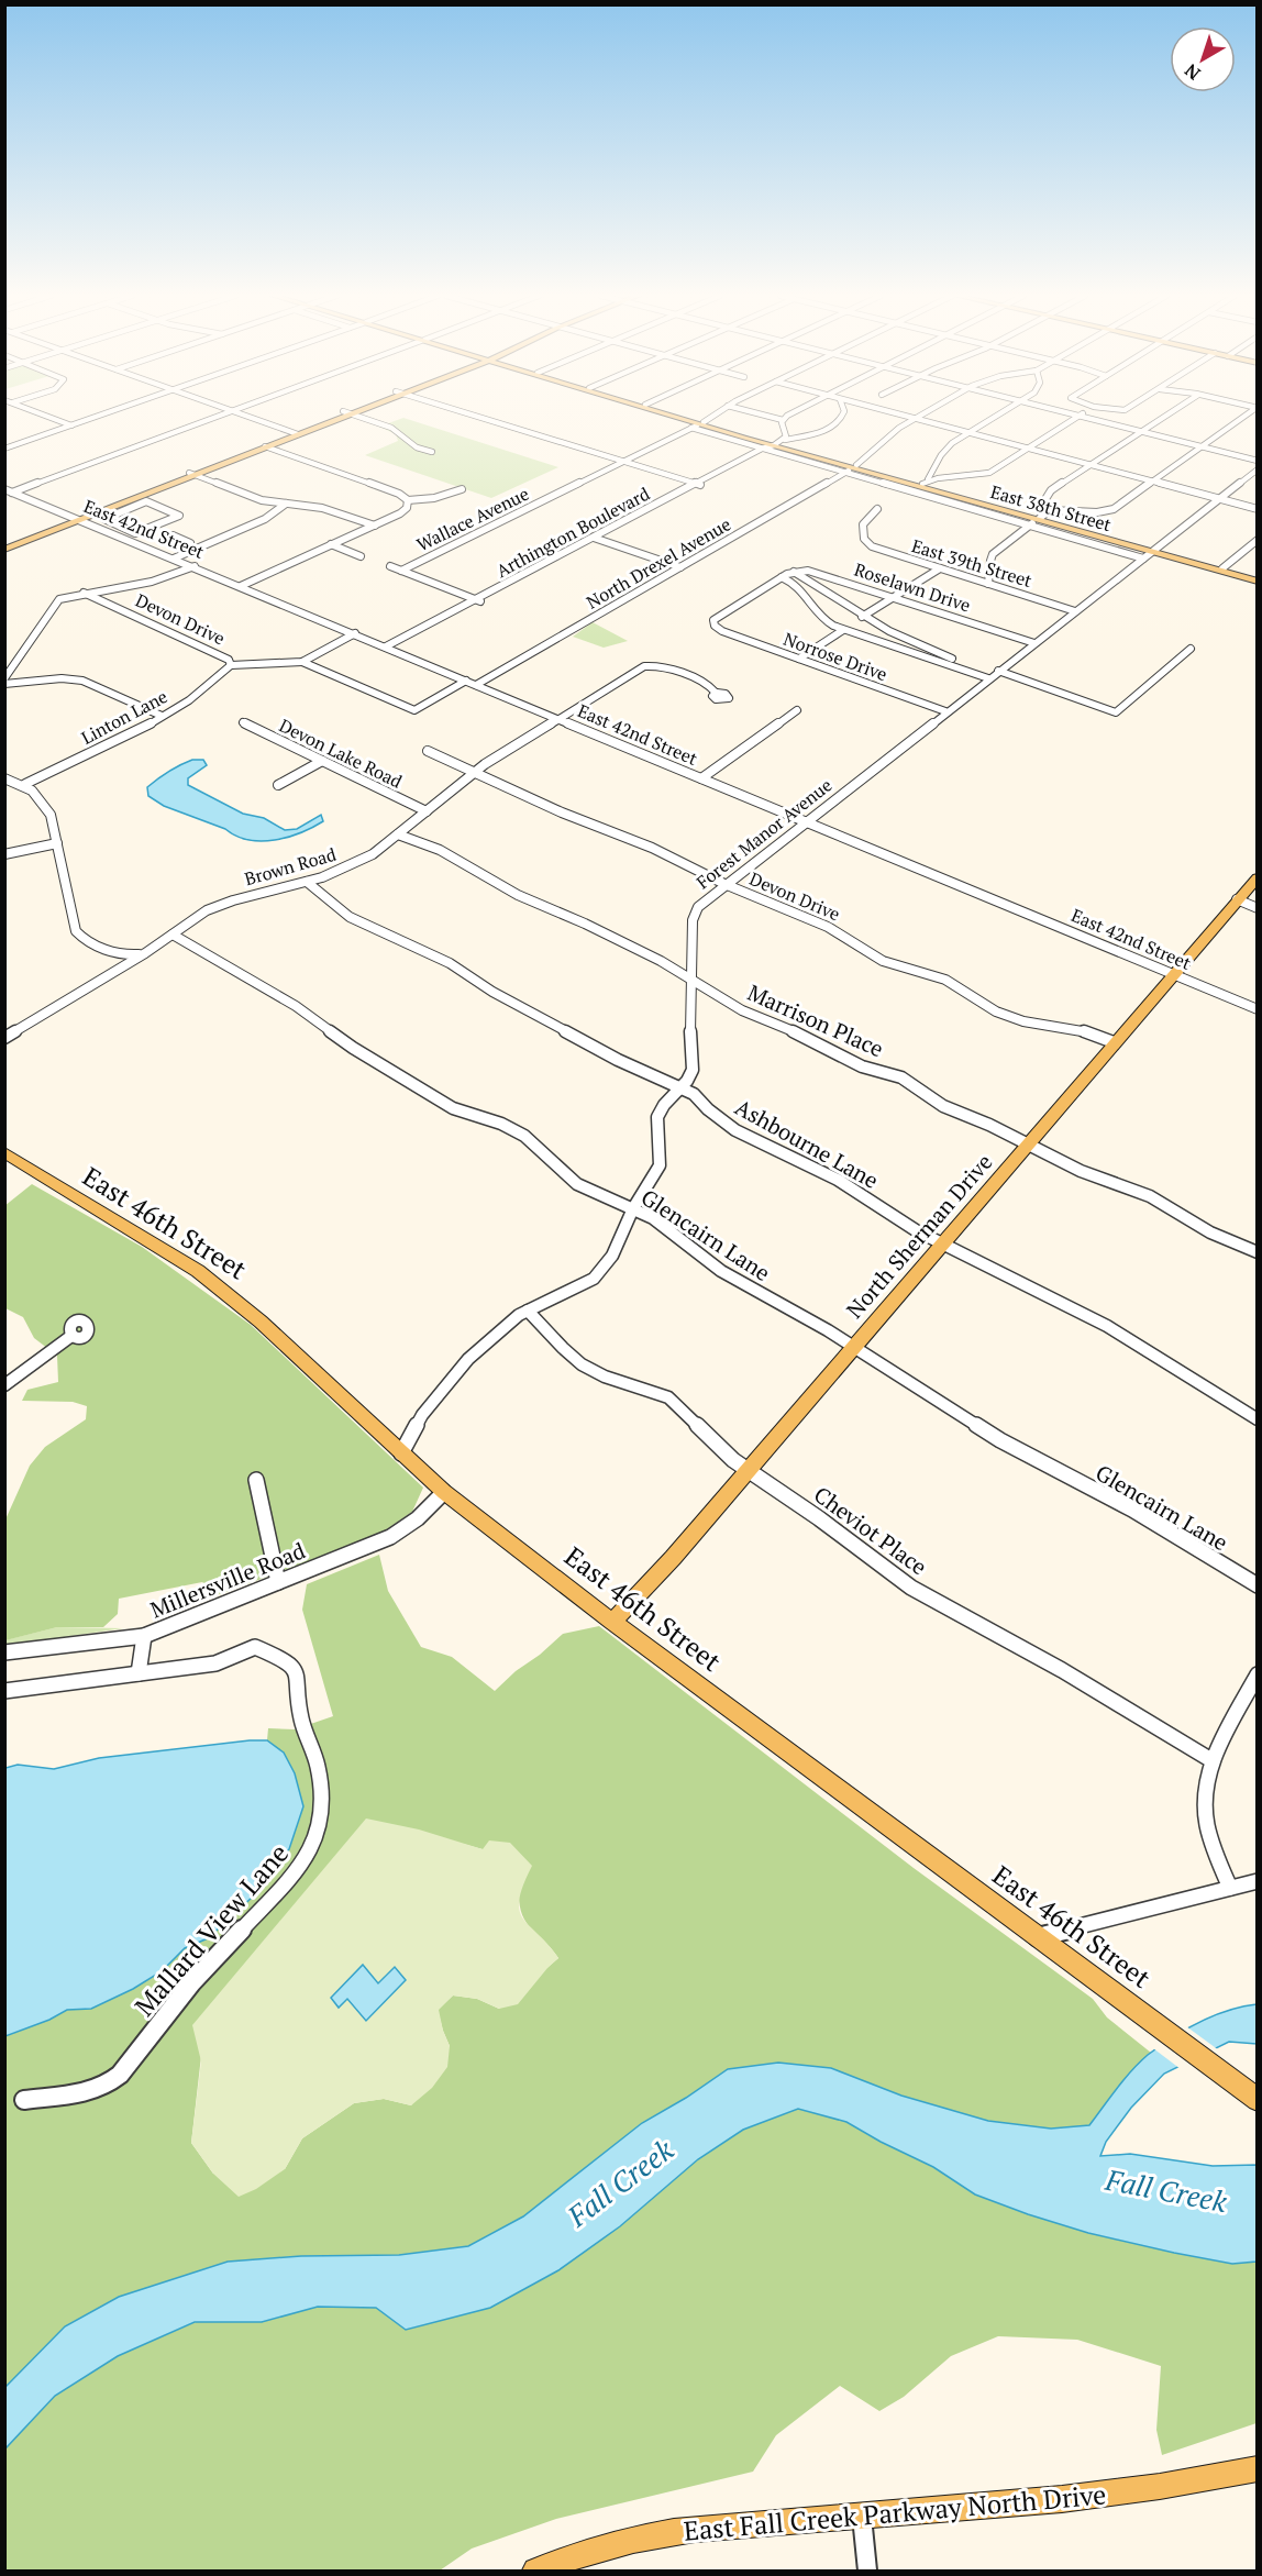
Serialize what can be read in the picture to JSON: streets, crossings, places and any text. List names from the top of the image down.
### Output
{
  "streets": {
    "main road": [
      "East 38th Street",
      "East 46th Street",
      "North Sherman Drive",
      "East Fall Creek Parkway North Drive"
    ],
    "street": [
      "Wallace Avenue",
      "East 42nd Street",
      "Arthington Boulevard",
      "North Drexel Avenue",
      "East 39th Street",
      "Roselawn Drive",
      "Devon Drive",
      "Norrose Drive",
      "Linton Lane",
      "Devon Lake Road",
      "Forest Manor Avenue",
      "Brown Road",
      "Marrison Place",
      "Ashbourne Lane",
      "Glencairn Lane",
      "Cheviot Place",
      "Millersville Road",
      "Mallard View Lane"
    ]
  },
  "crossings": [
    ["East 38th Street", "Wallace Avenue"],
    ["East 38th Street", "Arthington Boulevard"],
    ["East 38th Street", "North Drexel Avenue"],
    ["East 38th Street", "Forest Manor Avenue"],
    ["East 42nd Street", "Arthington Boulevard"],
    ["East 42nd Street", "North Drexel Avenue"],
    ["East 42nd Street", "Forest Manor Avenue"],
    ["East 42nd Street", "Brown Road"],
    ["East 42nd Street", "North Sherman Drive"],
    ["East 39th Street", "Forest Manor Avenue"],
    ["Roselawn Drive", "Forest Manor Avenue"],
    ["Devon Drive", "Linton Lane"],
    ["Devon Drive", "Forest Manor Avenue"],
    ["Devon Drive", "Brown Road"],
    ["Devon Drive", "North Sherman Drive"],
    ["Norrose Drive", "Forest Manor Avenue"],
    ["Devon Lake Road", "Brown Road"],
    ["Forest Manor Avenue", "Marrison Place"],
    ["Forest Manor Avenue", "Ashbourne Lane"],
    ["Forest Manor Avenue", "East 46th Street"],
    ["Forest Manor Avenue", "Glencairn Lane"],
    ["Forest Manor Avenue", "Cheviot Place"],
    ["Brown Road", "Marrison Place"],
    ["Brown Road", "Ashbourne Lane"],
    ["Brown Road", "Glencairn Lane"],
    ["Marrison Place", "North Sherman Drive"],
    ["Ashbourne Lane", "North Sherman Drive"],
    ["East 46th Street", "North Sherman Drive"],
    ["East 46th Street", "Millersville Road"],
    ["Glencairn Lane", "North Sherman Drive"],
    ["North Sherman Drive", "Cheviot Place"]
  ],
  "water": ["Fall Creek"],
  "north": "bottom left"
}
